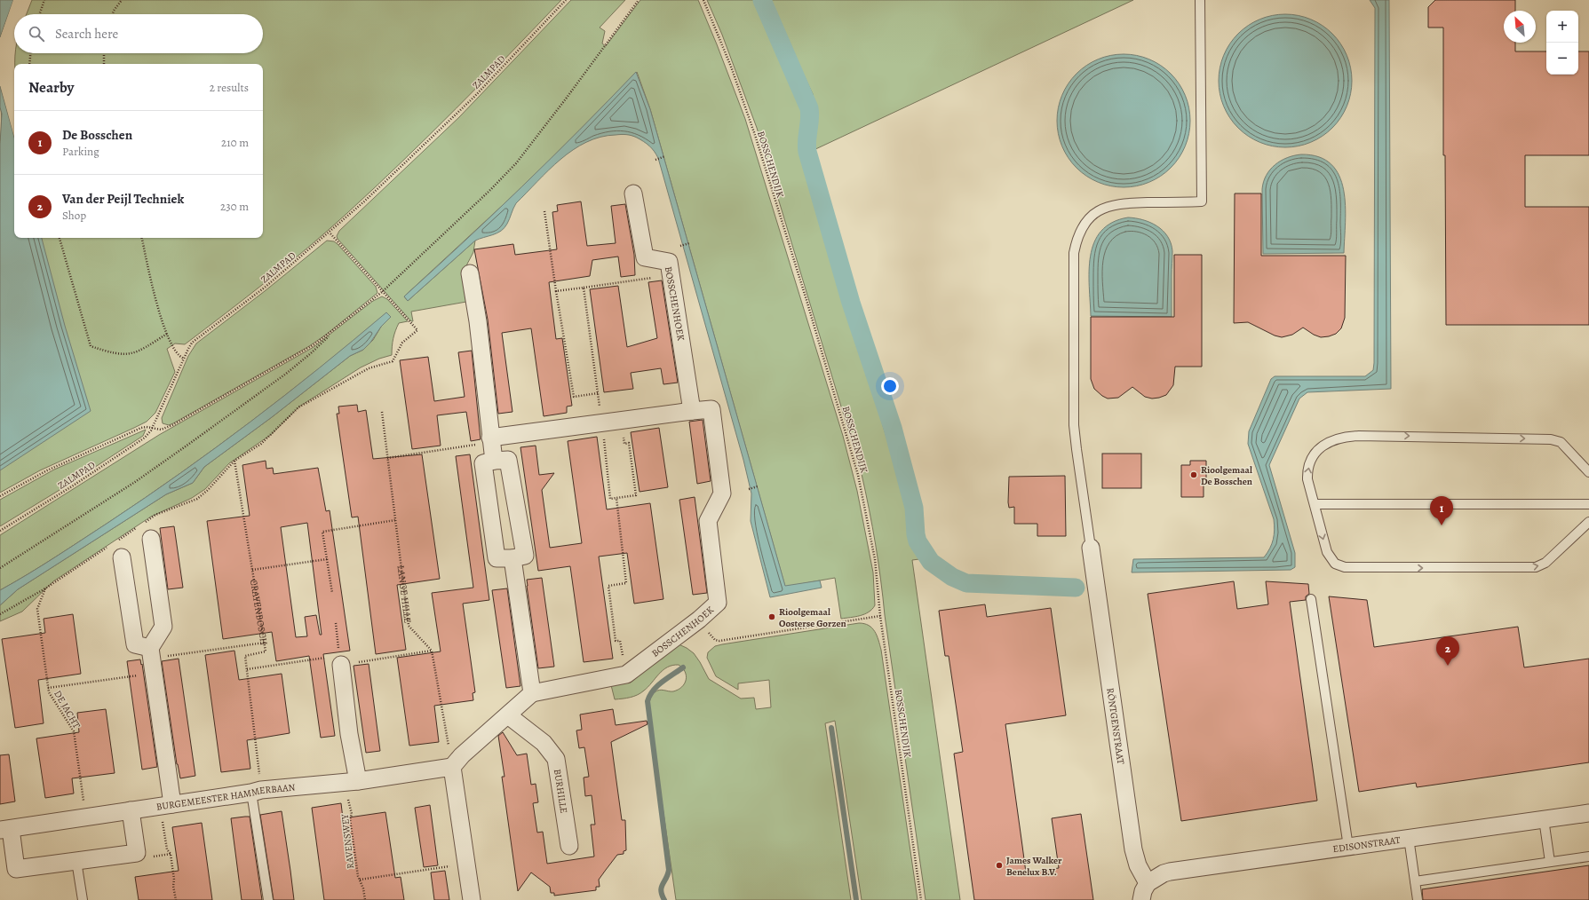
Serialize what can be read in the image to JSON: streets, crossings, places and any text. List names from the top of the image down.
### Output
{
  "streets": {
    "street": [
      "BOSSCHENHOEK",
      "RÖNTGENSTRAAT",
      "BURHILLE",
      "BURGEMEESTER HAMMERBAAN",
      "EDISONSTRAAT"
    ],
    "path": [
      "ZALMPAD",
      "BOSSCHENDIJK",
      "LANGE HILLE",
      "CRAYENBOSCH",
      "DE JACHT",
      "RAVENSWEY"
    ]
  },
  "crossings": [
    ["CRAYENBOSCH", "BURGEMEESTER HAMMERBAAN"],
    ["DE JACHT", "BURGEMEESTER HAMMERBAAN"],
    ["RÖNTGENSTRAAT", "EDISONSTRAAT"],
    ["BURGEMEESTER HAMMERBAAN", "RAVENSWEY"]
  ],
  "places": ["Rioolgemaal De Bosschen", "Rioolgemaal Oosterse Gorzen", "James Walker Benelux B.V."],
  "north": "top left",
  "page": {
    "map_buttons": ["+", "−"],
    "search": "Search here",
    "heading": ["Nearby", "2 results"],
    "list": [
      {
        "mark": "1",
        "name": "De Bosschen",
        "note": "Parking",
        "value": "210 m"
      },
      {
        "mark": "2",
        "name": "Van der Peijl Techniek",
        "note": "Shop",
        "value": "230 m"
      }
    ],
    "pins": ["1", "2"]
  }
}
